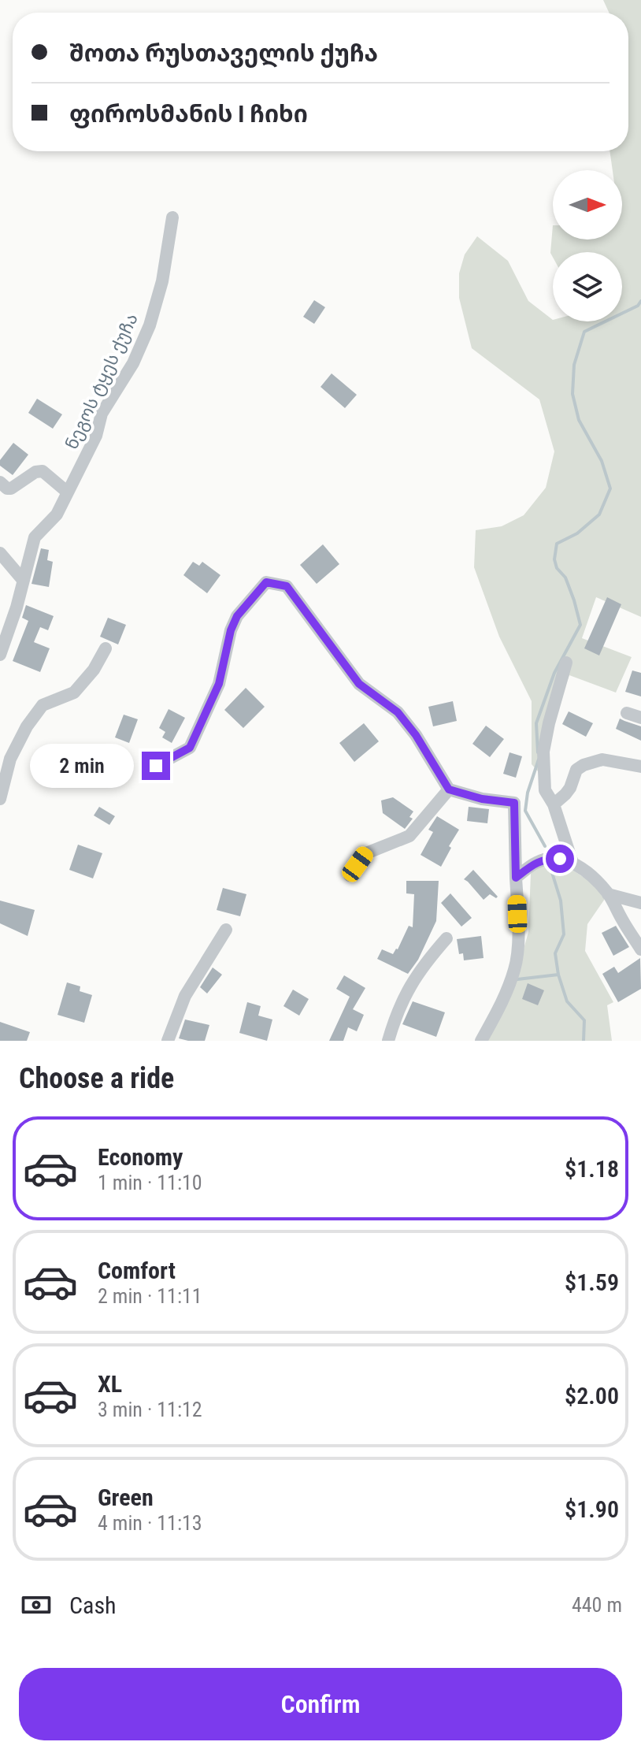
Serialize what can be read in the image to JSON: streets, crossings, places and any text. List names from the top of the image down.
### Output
{
  "streets": {
    "street": ["ნეგოს ტყეს ქუჩა"]
  },
  "north": "right",
  "page": {
    "banner": ["შოთა რუსთაველის ქუჩა", "ფიროსმანის I ჩიხი"],
    "bubble": "2 min",
    "heading": "Choose a ride",
    "list": [
      {
        "name": "Economy",
        "note": "1 min · 11:10",
        "value": "$1.18"
      },
      {
        "name": "Comfort",
        "note": "2 min · 11:11",
        "value": "$1.59"
      },
      {
        "name": "XL",
        "note": "3 min · 11:12",
        "value": "$2.00"
      },
      {
        "name": "Green",
        "note": "4 min · 11:13",
        "value": "$1.90"
      }
    ],
    "pay": ["Cash", "440 m"],
    "buttons": "Confirm"
  }
}
